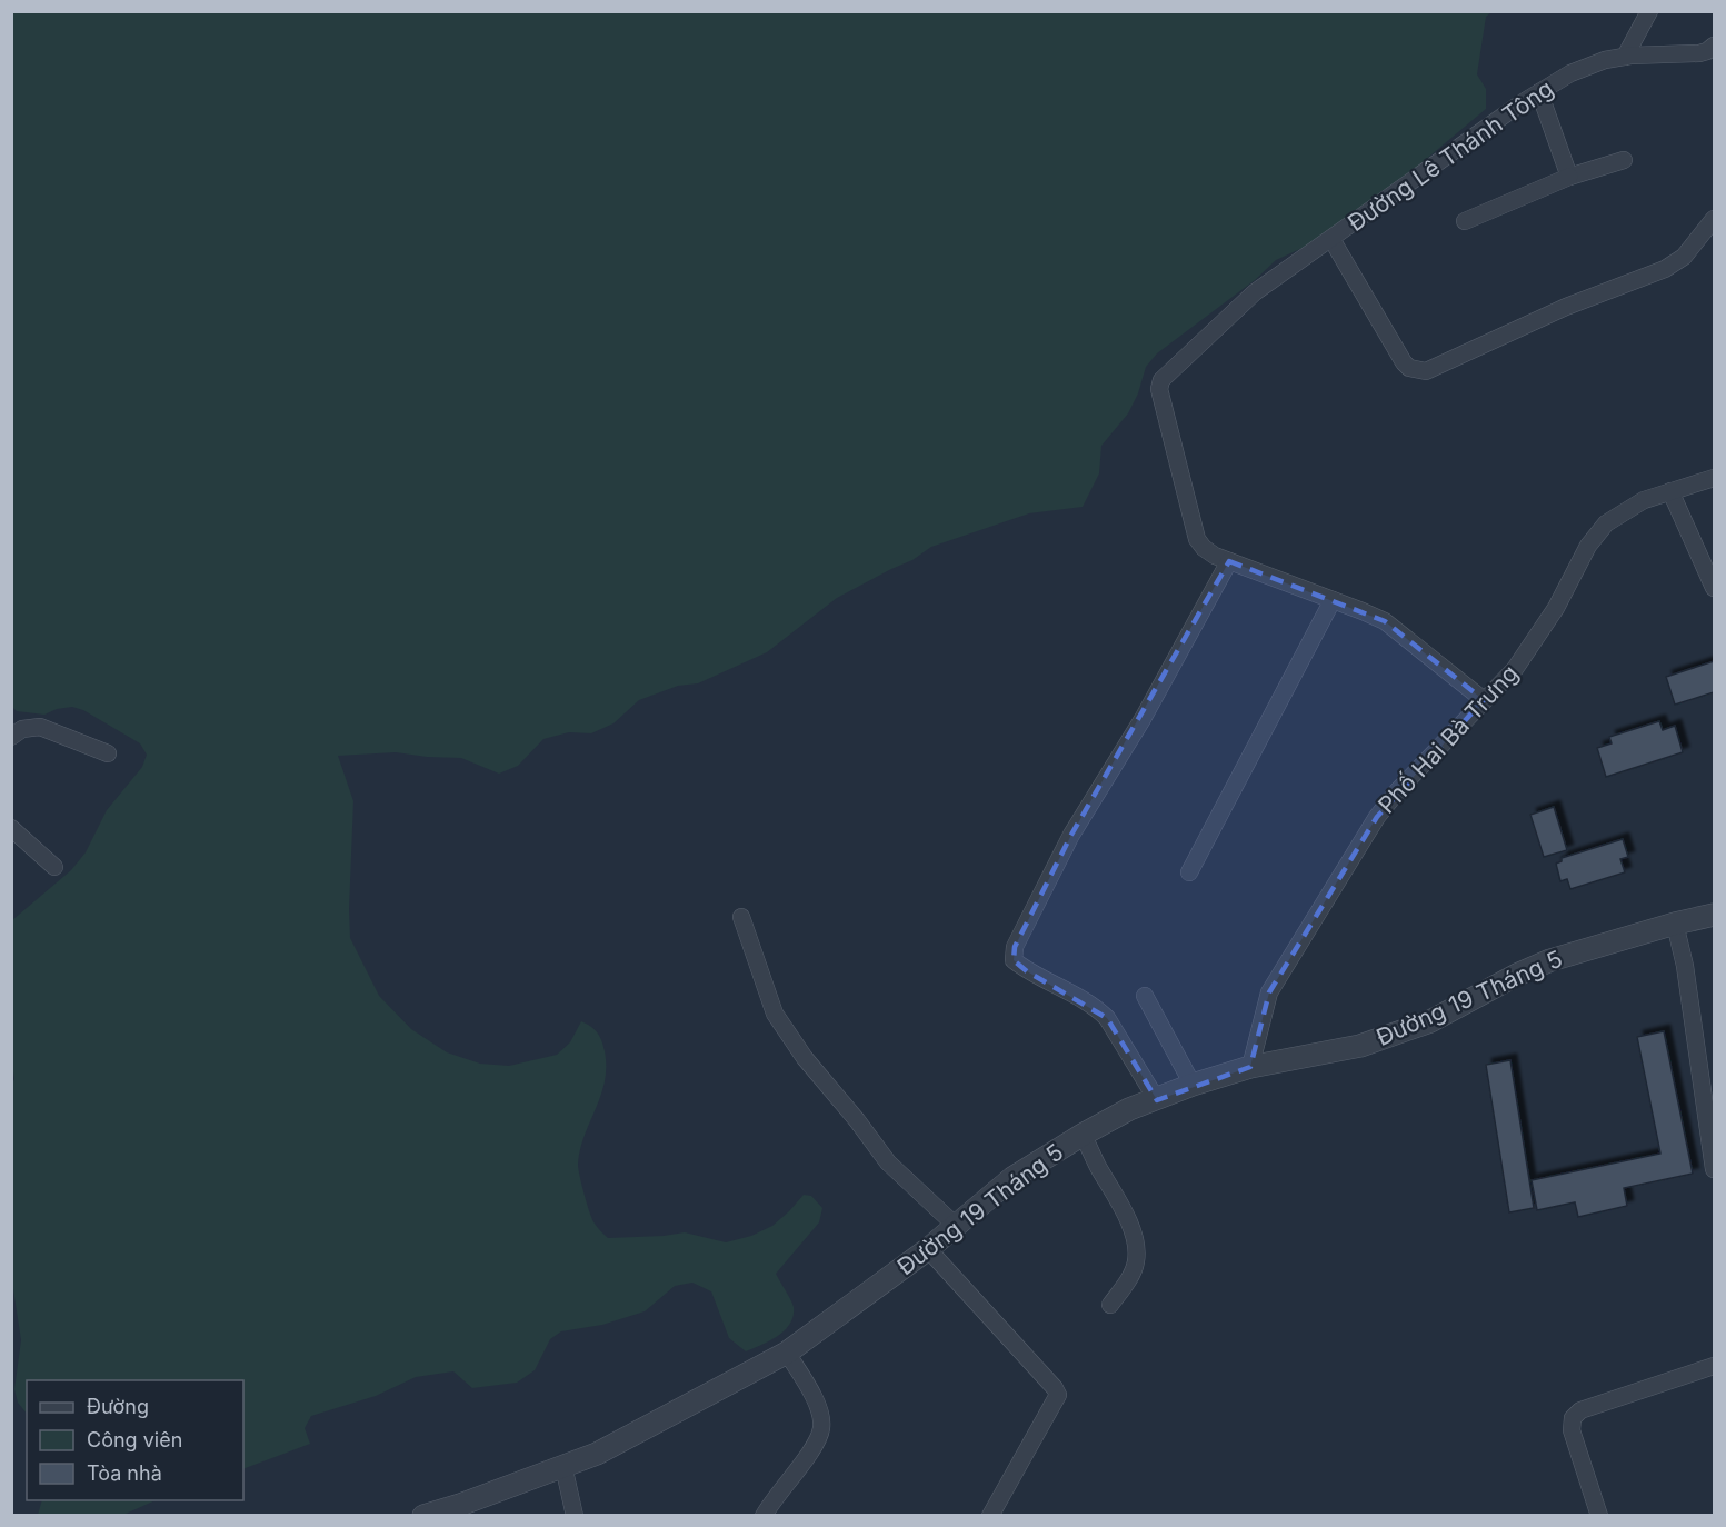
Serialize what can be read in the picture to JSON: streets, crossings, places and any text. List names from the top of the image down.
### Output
{
  "streets": {
    "street": ["Đường Lê Thánh Tông", "Phố Hai Bà Trưng", "Đường 19 Tháng 5"]
  },
  "crossings": [
    ["Phố Hai Bà Trưng", "Đường 19 Tháng 5"]
  ],
  "legend": ["Đường", "Công viên", "Tòa nhà"]
}
